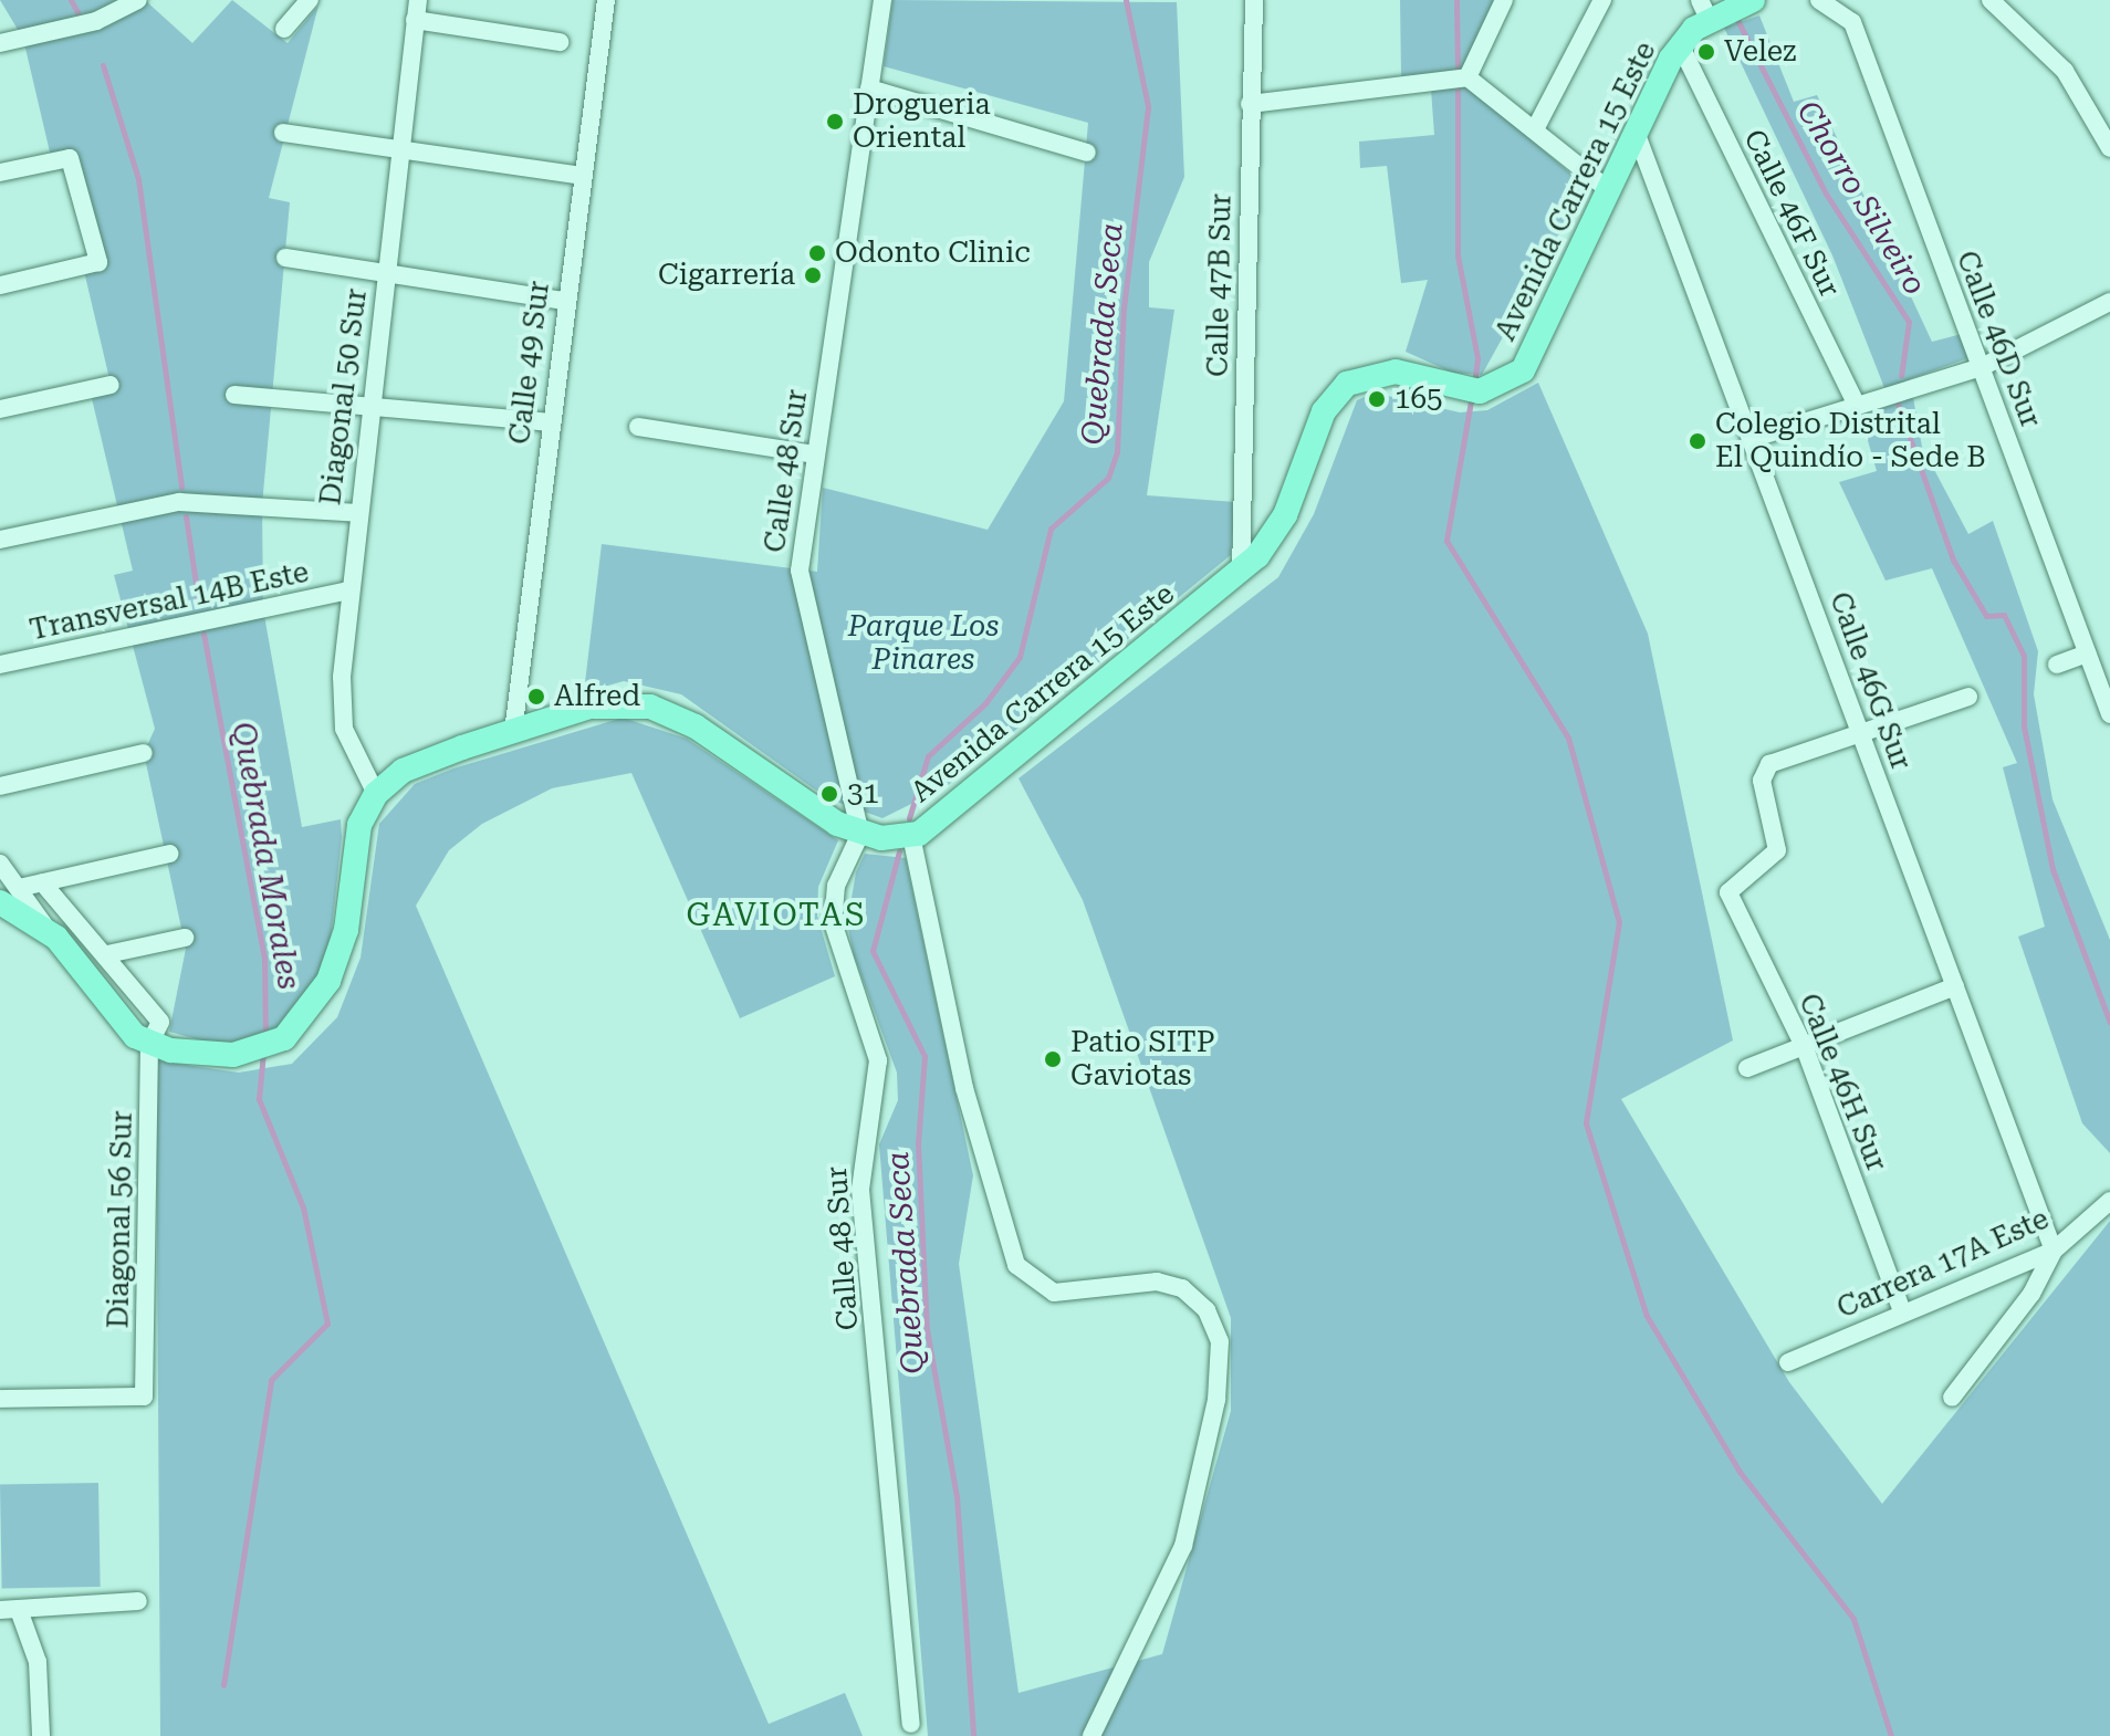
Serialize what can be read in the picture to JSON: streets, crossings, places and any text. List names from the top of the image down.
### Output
{
  "streets": {
    "main road": ["Avenida Carrera 15 Este"],
    "street": [
      "Calle 46F Sur",
      "Calle 47B Sur",
      "Calle 46D Sur",
      "Calle 49 Sur",
      "Diagonal 50 Sur",
      "Calle 48 Sur",
      "Transversal 14B Este",
      "Calle 46G Sur",
      "Calle 46H Sur",
      "Diagonal 56 Sur",
      "Carrera 17A Este"
    ]
  },
  "crossings": [
    ["Avenida Carrera 15 Este", "Calle 46F Sur"],
    ["Avenida Carrera 15 Este", "Calle 47B Sur"],
    ["Avenida Carrera 15 Este", "Calle 48 Sur"],
    ["Avenida Carrera 15 Este", "Calle 46G Sur"],
    ["Diagonal 50 Sur", "Transversal 14B Este"],
    ["Calle 46G Sur", "Calle 46H Sur"],
    ["Calle 46G Sur", "Carrera 17A Este"],
    ["Calle 46H Sur", "Carrera 17A Este"]
  ],
  "districts": ["GAVIOTAS"],
  "water": ["Chorro Silveiro", "Quebrada Seca", "Quebrada Morales"],
  "parks": ["Parque Los Pinares"],
  "places": [
    "Velez",
    "Drogueria Oriental",
    "Odonto Clinic",
    "Cigarrería",
    "165",
    "Colegio Distrital El Quindío - Sede B",
    "Alfred",
    "31",
    "Patio SITP Gaviotas"
  ]
}
